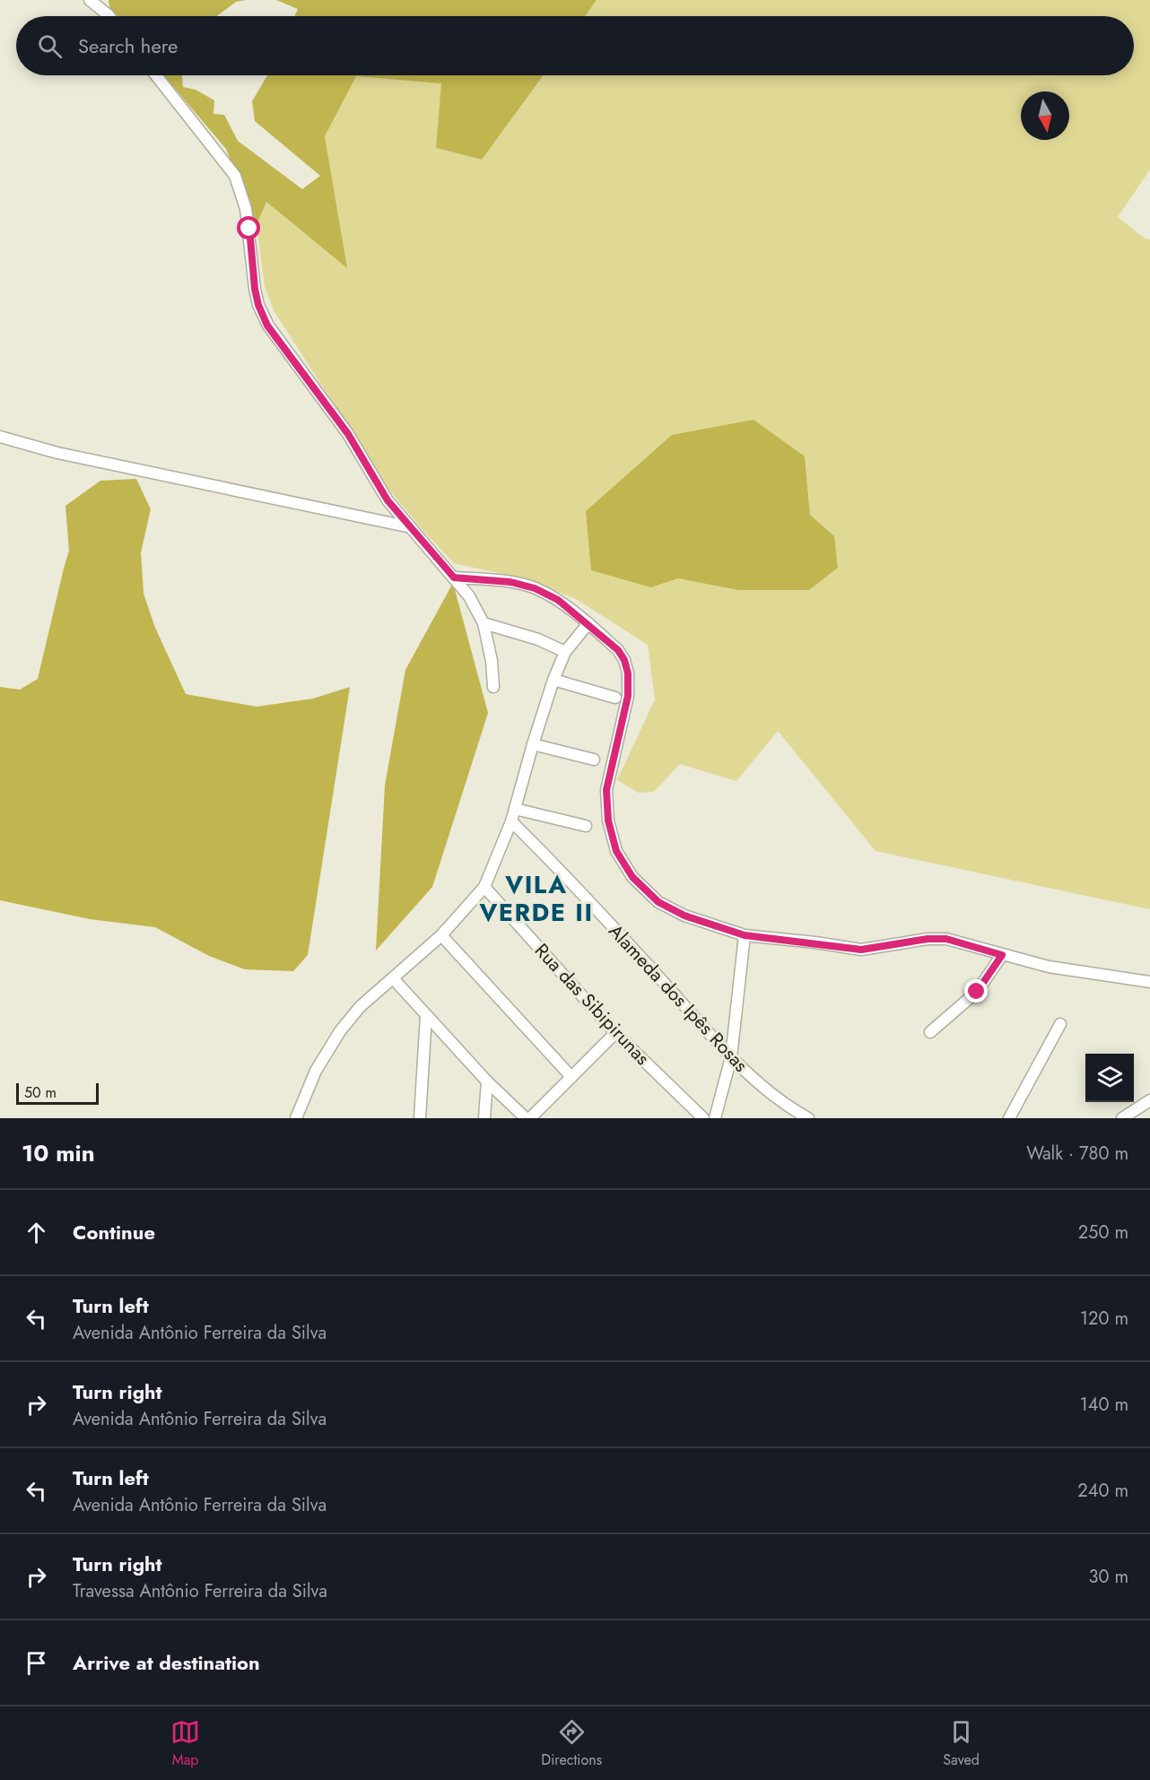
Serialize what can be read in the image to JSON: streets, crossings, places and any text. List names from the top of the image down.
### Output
{
  "streets": {
    "street": ["Alameda dos Ipês Rosas", "Rua das Sibipirunas"]
  },
  "districts": ["VILA VERDE II"],
  "scale_bar": "50 m",
  "north": "bottom",
  "page": {
    "search": "Search here",
    "scale": "50 m",
    "heading": ["10 min", "Walk · 780 m"],
    "list": [
      ["Continue", "250 m"],
      ["Turn left", "Avenida Antônio Ferreira da Silva", "120 m"],
      ["Turn right", "Avenida Antônio Ferreira da Silva", "140 m"],
      ["Turn left", "Avenida Antônio Ferreira da Silva", "240 m"],
      ["Turn right", "Travessa Antônio Ferreira da Silva", "30 m"],
      "Arrive at destination"
    ],
    "nav": ["Map", "Directions", "Saved"]
  }
}
